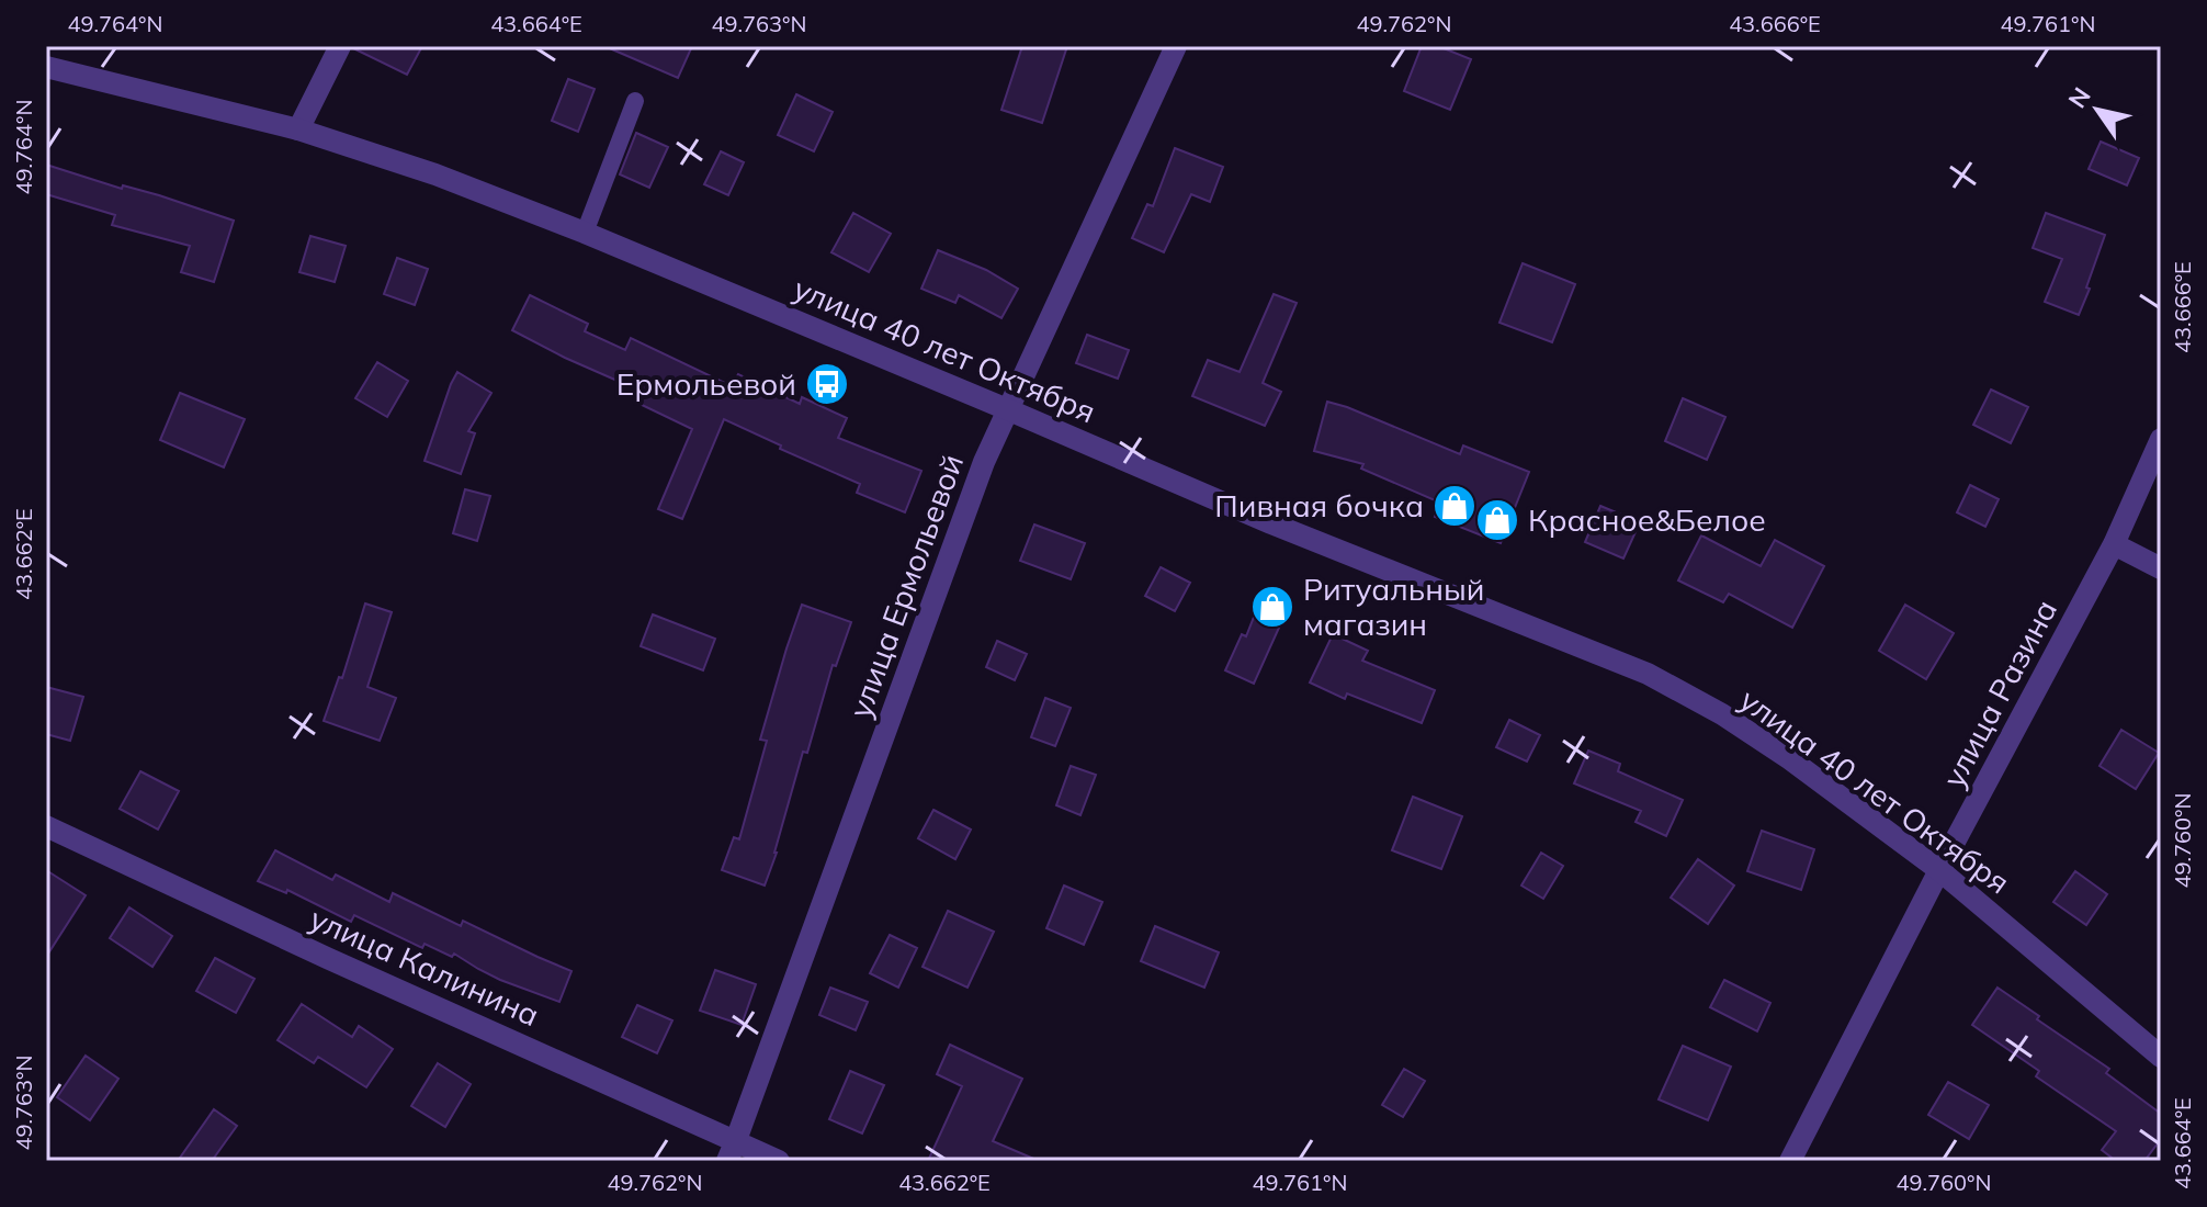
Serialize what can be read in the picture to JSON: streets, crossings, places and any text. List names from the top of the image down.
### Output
{
  "streets": {
    "street": [
      "улица 40 лет Октября",
      "улица Ермольевой",
      "улица Разина",
      "улица Калинина"
    ]
  },
  "crossings": [
    ["улица 40 лет Октября", "улица Ермольевой"],
    ["улица 40 лет Октября", "улица Разина"],
    ["улица Ермольевой", "улица Калинина"]
  ],
  "places": {
    "bus stop": ["Ермольевой"],
    "shop": ["Пивная бочка", "Красное&Белое", "Ритуальный магазин"]
  },
  "north": "top left",
  "coordinates": [
    "49.764°N",
    "43.664°E",
    "49.763°N",
    "49.762°N",
    "43.666°E",
    "49.761°N",
    "43.662°E",
    "49.760°N"
  ]
}
